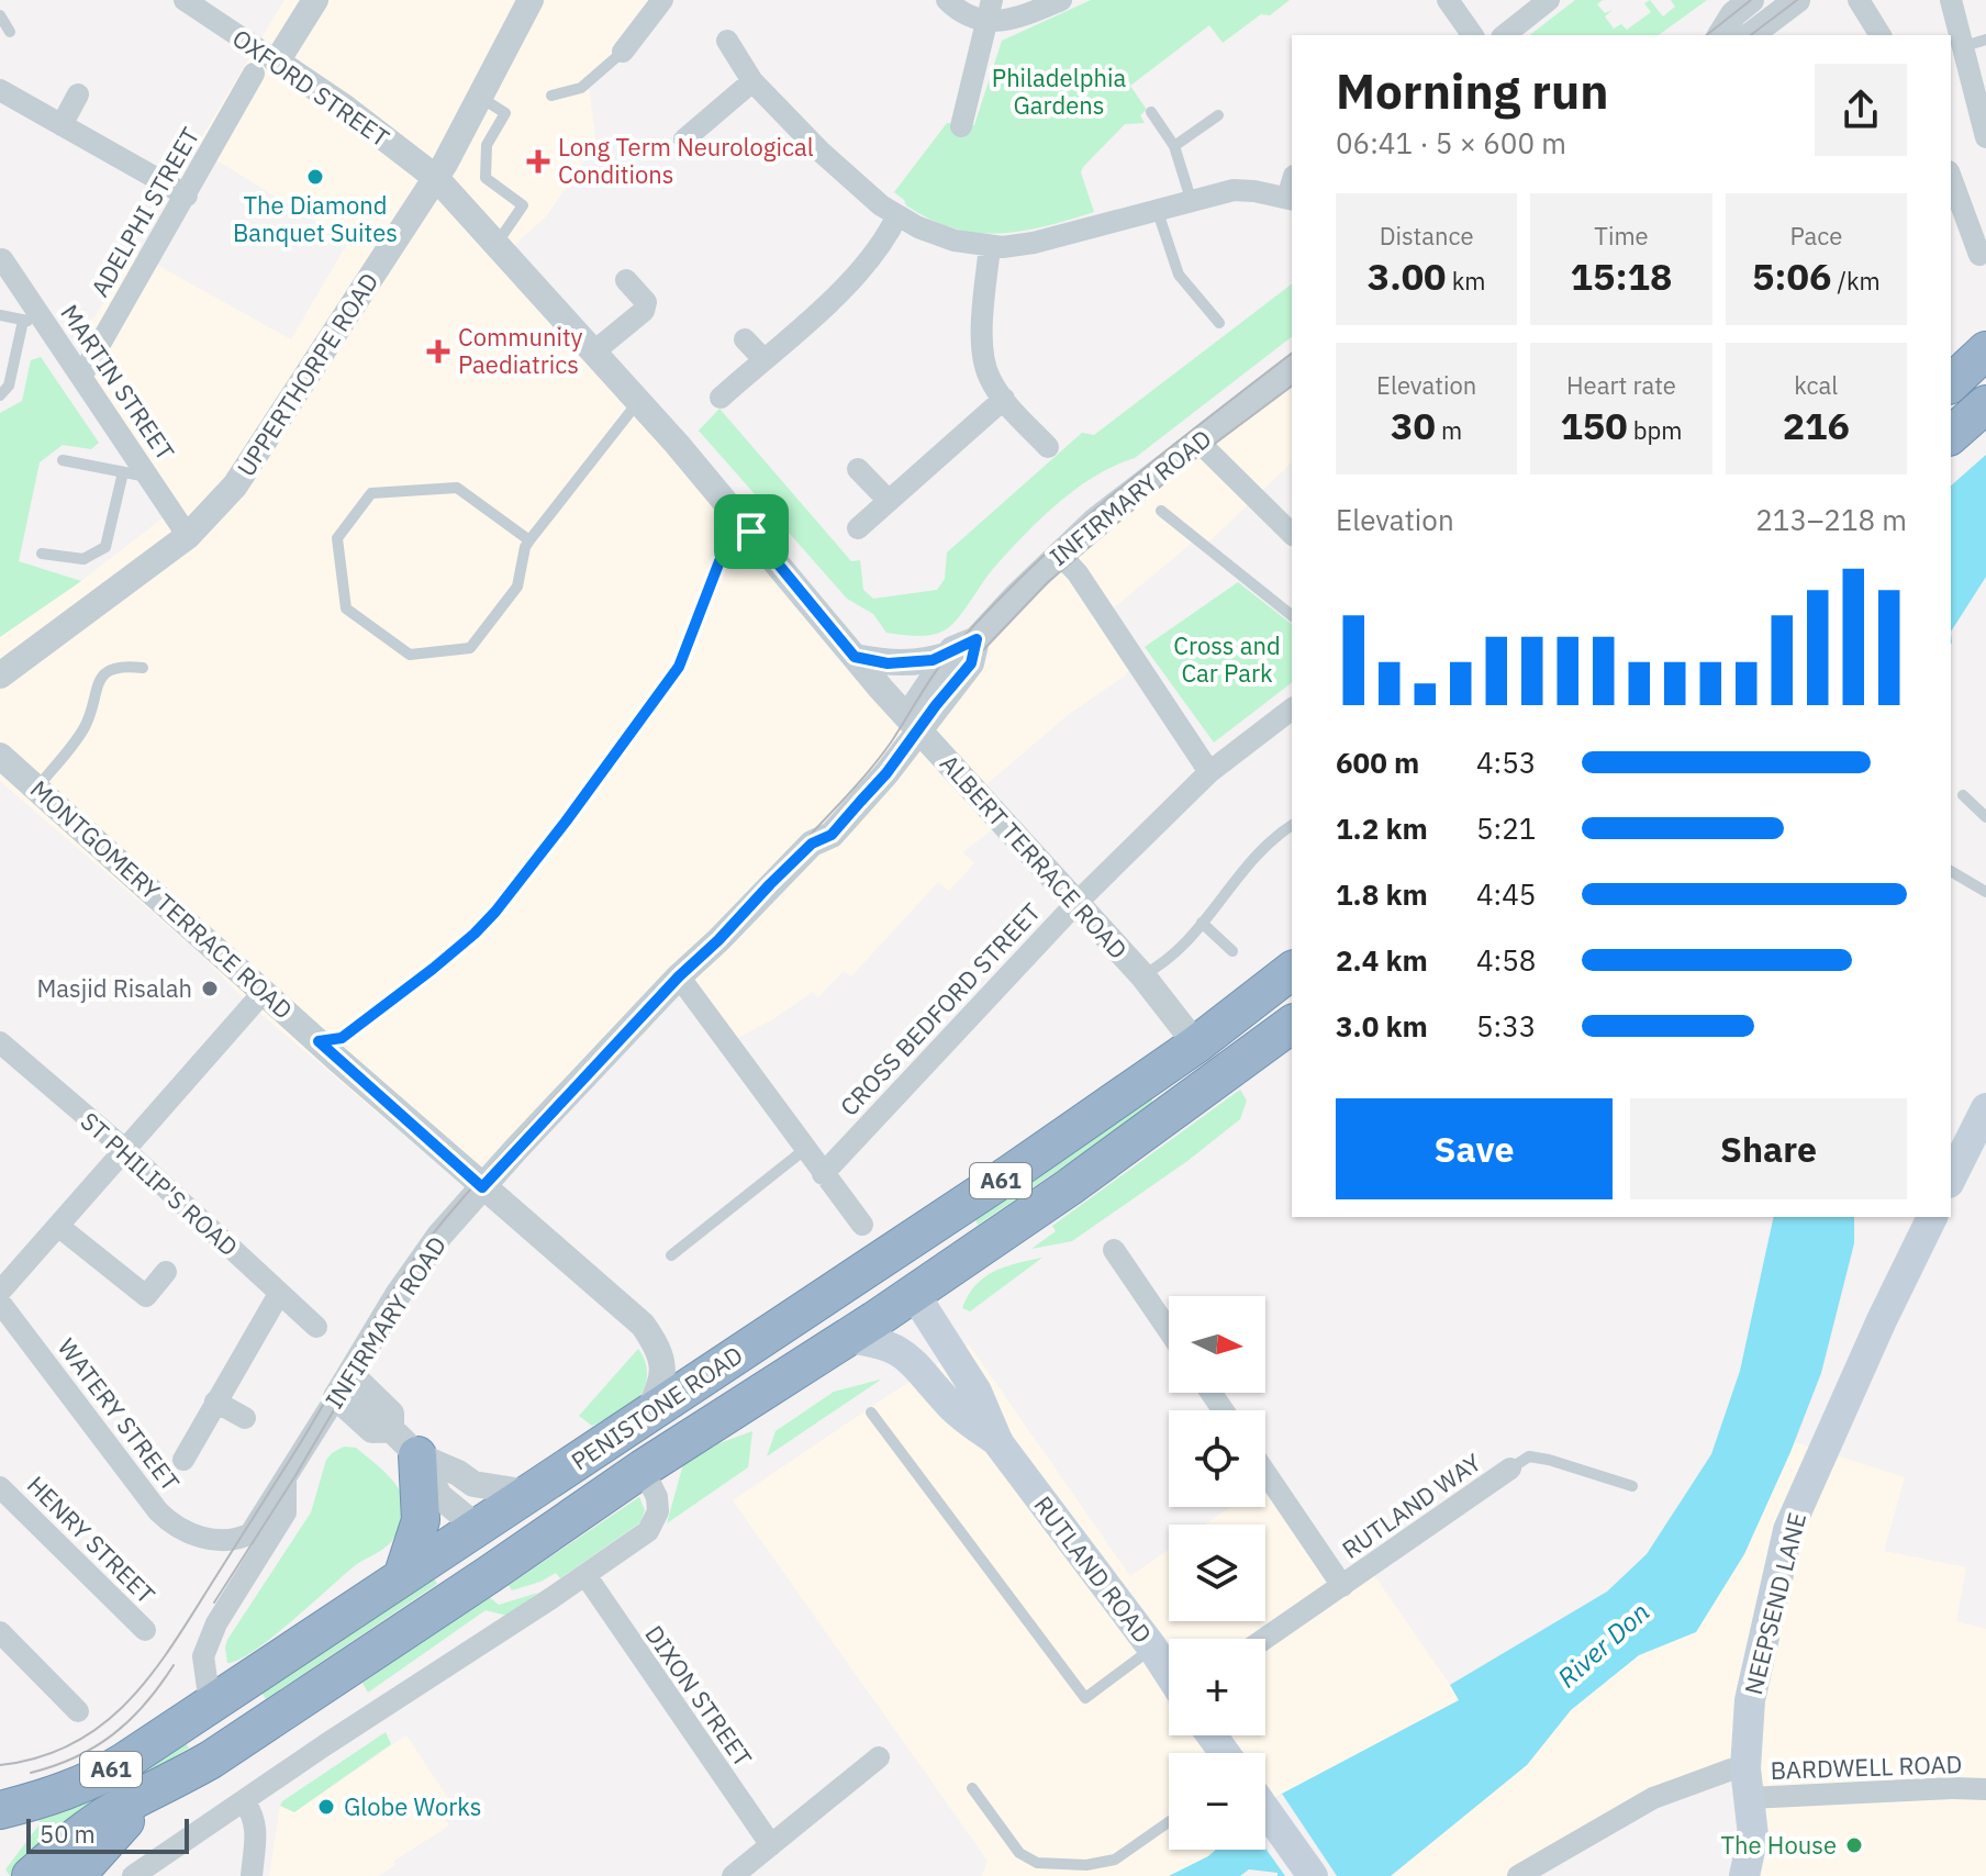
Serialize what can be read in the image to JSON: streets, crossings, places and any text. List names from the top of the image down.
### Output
{
  "streets": {
    "highway": ["A61", "PENISTONE ROAD"],
    "main road": ["RUTLAND ROAD", "NEEPSEND LANE"],
    "street": [
      "OXFORD STREET",
      "ADELPHI STREET",
      "UPPERTHORPE ROAD",
      "MARTIN STREET",
      "INFIRMARY ROAD",
      "ALBERT TERRACE ROAD",
      "MONTGOMERY TERRACE ROAD",
      "CROSS BEDFORD STREET",
      "ST PHILIP'S ROAD",
      "WATERY STREET",
      "RUTLAND WAY",
      "HENRY STREET",
      "DIXON STREET",
      "BARDWELL ROAD"
    ]
  },
  "crossings": [
    ["OXFORD STREET", "ADELPHI STREET"],
    ["OXFORD STREET", "UPPERTHORPE ROAD"],
    ["OXFORD STREET", "ALBERT TERRACE ROAD"],
    ["ADELPHI STREET", "MARTIN STREET"],
    ["UPPERTHORPE ROAD", "MARTIN STREET"],
    ["UPPERTHORPE ROAD", "ALBERT TERRACE ROAD"],
    ["INFIRMARY ROAD", "ALBERT TERRACE ROAD"],
    ["INFIRMARY ROAD", "MONTGOMERY TERRACE ROAD"],
    ["INFIRMARY ROAD", "PENISTONE ROAD"],
    ["INFIRMARY ROAD", "WATERY STREET"],
    ["ALBERT TERRACE ROAD", "CROSS BEDFORD STREET"],
    ["ALBERT TERRACE ROAD", "PENISTONE ROAD"],
    ["MONTGOMERY TERRACE ROAD", "PENISTONE ROAD"],
    ["A61", "PENISTONE ROAD"],
    ["A61", "RUTLAND ROAD"],
    ["PENISTONE ROAD", "DIXON STREET"],
    ["NEEPSEND LANE", "BARDWELL ROAD"]
  ],
  "water": ["River Don"],
  "parks": ["Philadelphia Gardens", "Cross and Car Park"],
  "places": {
    "health": ["Long Term Neurological Conditions", "Community Paediatrics"],
    "other": [
      "The Diamond Banquet Suites",
      "Masjid Risalah",
      "Globe Works",
      "The House"
    ]
  },
  "scale_bar": "50 m",
  "north": "right",
  "page": {
    "heading": ["Morning run", "06:41 · 5 × 600 m"],
    "stats": [
      ["Distance", "3.00 km"],
      ["Time", "15:18"],
      ["Pace", "5:06 /km"],
      ["Elevation", "30 m"],
      ["Heart rate", "150 bpm"],
      ["kcal", "216"]
    ],
    "chart": ["Elevation", "213–218 m"],
    "list": [
      {
        "name": "600 m",
        "note": "4:53"
      },
      {
        "name": "1.2 km",
        "note": "5:21"
      },
      {
        "name": "1.8 km",
        "note": "4:45"
      },
      {
        "name": "2.4 km",
        "note": "4:58"
      },
      {
        "name": "3.0 km",
        "note": "5:33"
      }
    ],
    "buttons": ["Save", "Share"],
    "map_buttons": ["+", "−"],
    "scale": "50 m"
  }
}
